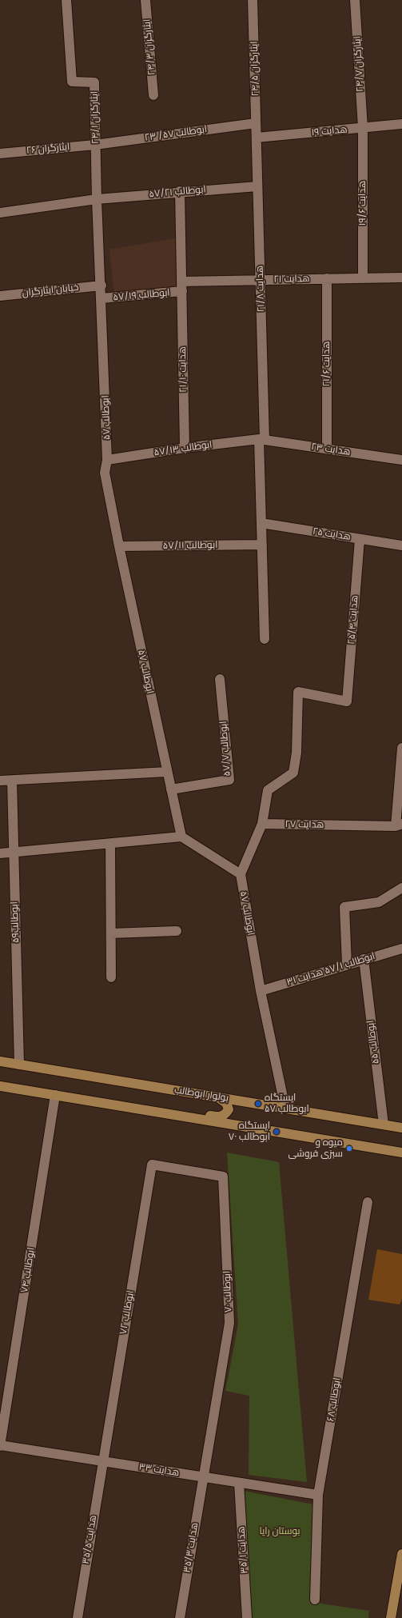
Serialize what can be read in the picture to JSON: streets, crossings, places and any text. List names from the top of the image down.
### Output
{
  "streets": {
    "main road": ["بولوار ابوطالب"],
    "street": [
      "ایثارگران ۲۴/۳",
      "ایثارگران ۲۴/۷",
      "ایثارگران ۲۴/۵",
      "ایثارگران ۲۴/۱",
      "هدایت ۱۹",
      "ابوطالب ۵۷/ ۲۳",
      "ایثارگران ۲۶",
      "ابوطالب ۵۷/۲۱",
      "هدایت ۱۹/۶",
      "هدایت ۲۱",
      "هدایت ۲۱/۸",
      "خیابان ایثارگران",
      "ابوطالب ۵۷/۱۹",
      "هدایت ۲۱/۶",
      "هدایت ۲۱/۱۰",
      "ابوطالب ۵۷",
      "ابوطالب ۵۷/۱۳",
      "هدایت ۲۳",
      "هدایت ۲۵",
      "ابوطالب ۵۷/۱۱",
      "هدایت ۲۵/۴",
      "ابوطالب ۵۷/۷",
      "هدایت ۲۷",
      "ابوطالب۵۹",
      "ابوطالب ۵۷/۱ هدایت ۳۱",
      "ابوطالب ۵۵",
      "ابوطالب ۷۴",
      "ابوطالب ۷۰",
      "ابوطالب ۷۲",
      "ابوطالب ۶۸",
      "هدایت ۳۳",
      "هدایت ۳۵/۵",
      "هدایت ۳۵/۳",
      "هدایت ۳۵/۱"
    ]
  },
  "crossings": [
    ["ایثارگران ۲۴/۷", "هدایت ۱۹"],
    ["ایثارگران ۲۴/۷", "هدایت ۱۹/۶"],
    ["ایثارگران ۲۴/۵", "هدایت ۱۹"],
    ["ایثارگران ۲۴/۵", "ابوطالب ۵۷/ ۲۳"],
    ["ایثارگران ۲۴/۵", "هدایت ۲۱/۸"],
    ["ایثارگران ۲۴/۱", "ابوطالب ۵۷/ ۲۳"],
    ["ایثارگران ۲۴/۱", "ایثارگران ۲۶"],
    ["ایثارگران ۲۴/۱", "ابوطالب ۵۷/۲۱"],
    ["ایثارگران ۲۴/۱", "ابوطالب ۵۷"],
    ["هدایت ۱۹", "هدایت ۱۹/۶"],
    ["هدایت ۱۹", "هدایت ۲۱/۸"],
    ["ابوطالب ۵۷/ ۲۳", "ایثارگران ۲۶"],
    ["ابوطالب ۵۷/۲۱", "هدایت ۲۱/۸"],
    ["ابوطالب ۵۷/۲۱", "هدایت ۲۱/۱۰"],
    ["ابوطالب ۵۷/۲۱", "ابوطالب ۵۷"],
    ["هدایت ۱۹/۶", "هدایت ۲۱"],
    ["هدایت ۲۱", "هدایت ۲۱/۸"],
    ["هدایت ۲۱", "هدایت ۲۱/۶"],
    ["هدایت ۲۱", "هدایت ۲۱/۱۰"],
    ["هدایت ۲۱/۸", "ابوطالب ۵۷/۱۳"],
    ["هدایت ۲۱/۸", "هدایت ۲۳"],
    ["هدایت ۲۱/۸", "هدایت ۲۵"],
    ["هدایت ۲۱/۸", "ابوطالب ۵۷/۱۱"],
    ["خیابان ایثارگران", "ابوطالب ۵۷"],
    ["ابوطالب ۵۷/۱۹", "هدایت ۲۱/۱۰"],
    ["ابوطالب ۵۷/۱۹", "ابوطالب ۵۷"],
    ["هدایت ۲۱/۶", "هدایت ۲۳"],
    ["هدایت ۲۱/۱۰", "ابوطالب ۵۷/۱۳"],
    ["ابوطالب ۵۷", "ابوطالب ۵۷/۱۳"],
    ["ابوطالب ۵۷", "ابوطالب ۵۷/۱۱"],
    ["ابوطالب ۵۷", "ابوطالب ۵۷/۷"],
    ["ابوطالب ۵۷", "ابوطالب ۵۷/۱ هدایت ۳۱"],
    ["ابوطالب ۵۷", "بولوار ابوطالب"],
    ["ابوطالب ۵۷/۱۳", "هدایت ۲۳"],
    ["هدایت ۲۵", "هدایت ۲۵/۴"],
    ["هدایت ۲۵/۴", "هدایت ۲۷"],
    ["ابوطالب۵۹", "بولوار ابوطالب"],
    ["ابوطالب ۵۷/۱ هدایت ۳۱", "ابوطالب ۵۵"],
    ["ابوطالب ۵۵", "بولوار ابوطالب"],
    ["ابوطالب ۷۴", "هدایت ۳۳"],
    ["ابوطالب ۷۰", "ابوطالب ۷۲"],
    ["ابوطالب ۷۰", "هدایت ۳۳"],
    ["ابوطالب ۷۰", "هدایت ۳۵/۳"],
    ["ابوطالب ۷۲", "هدایت ۳۳"],
    ["ابوطالب ۷۲", "هدایت ۳۵/۵"],
    ["ابوطالب ۶۸", "هدایت ۳۳"],
    ["هدایت ۳۳", "هدایت ۳۵/۵"],
    ["هدایت ۳۳", "هدایت ۳۵/۳"],
    ["هدایت ۳۳", "هدایت ۳۵/۱"]
  ],
  "parks": ["بوستان رایا"],
  "places": ["ایستگاه ابوطالب ۵۷", "ایستگاه ابوطالب ۷۰", "میوه و سبزی فروشی"]
}
